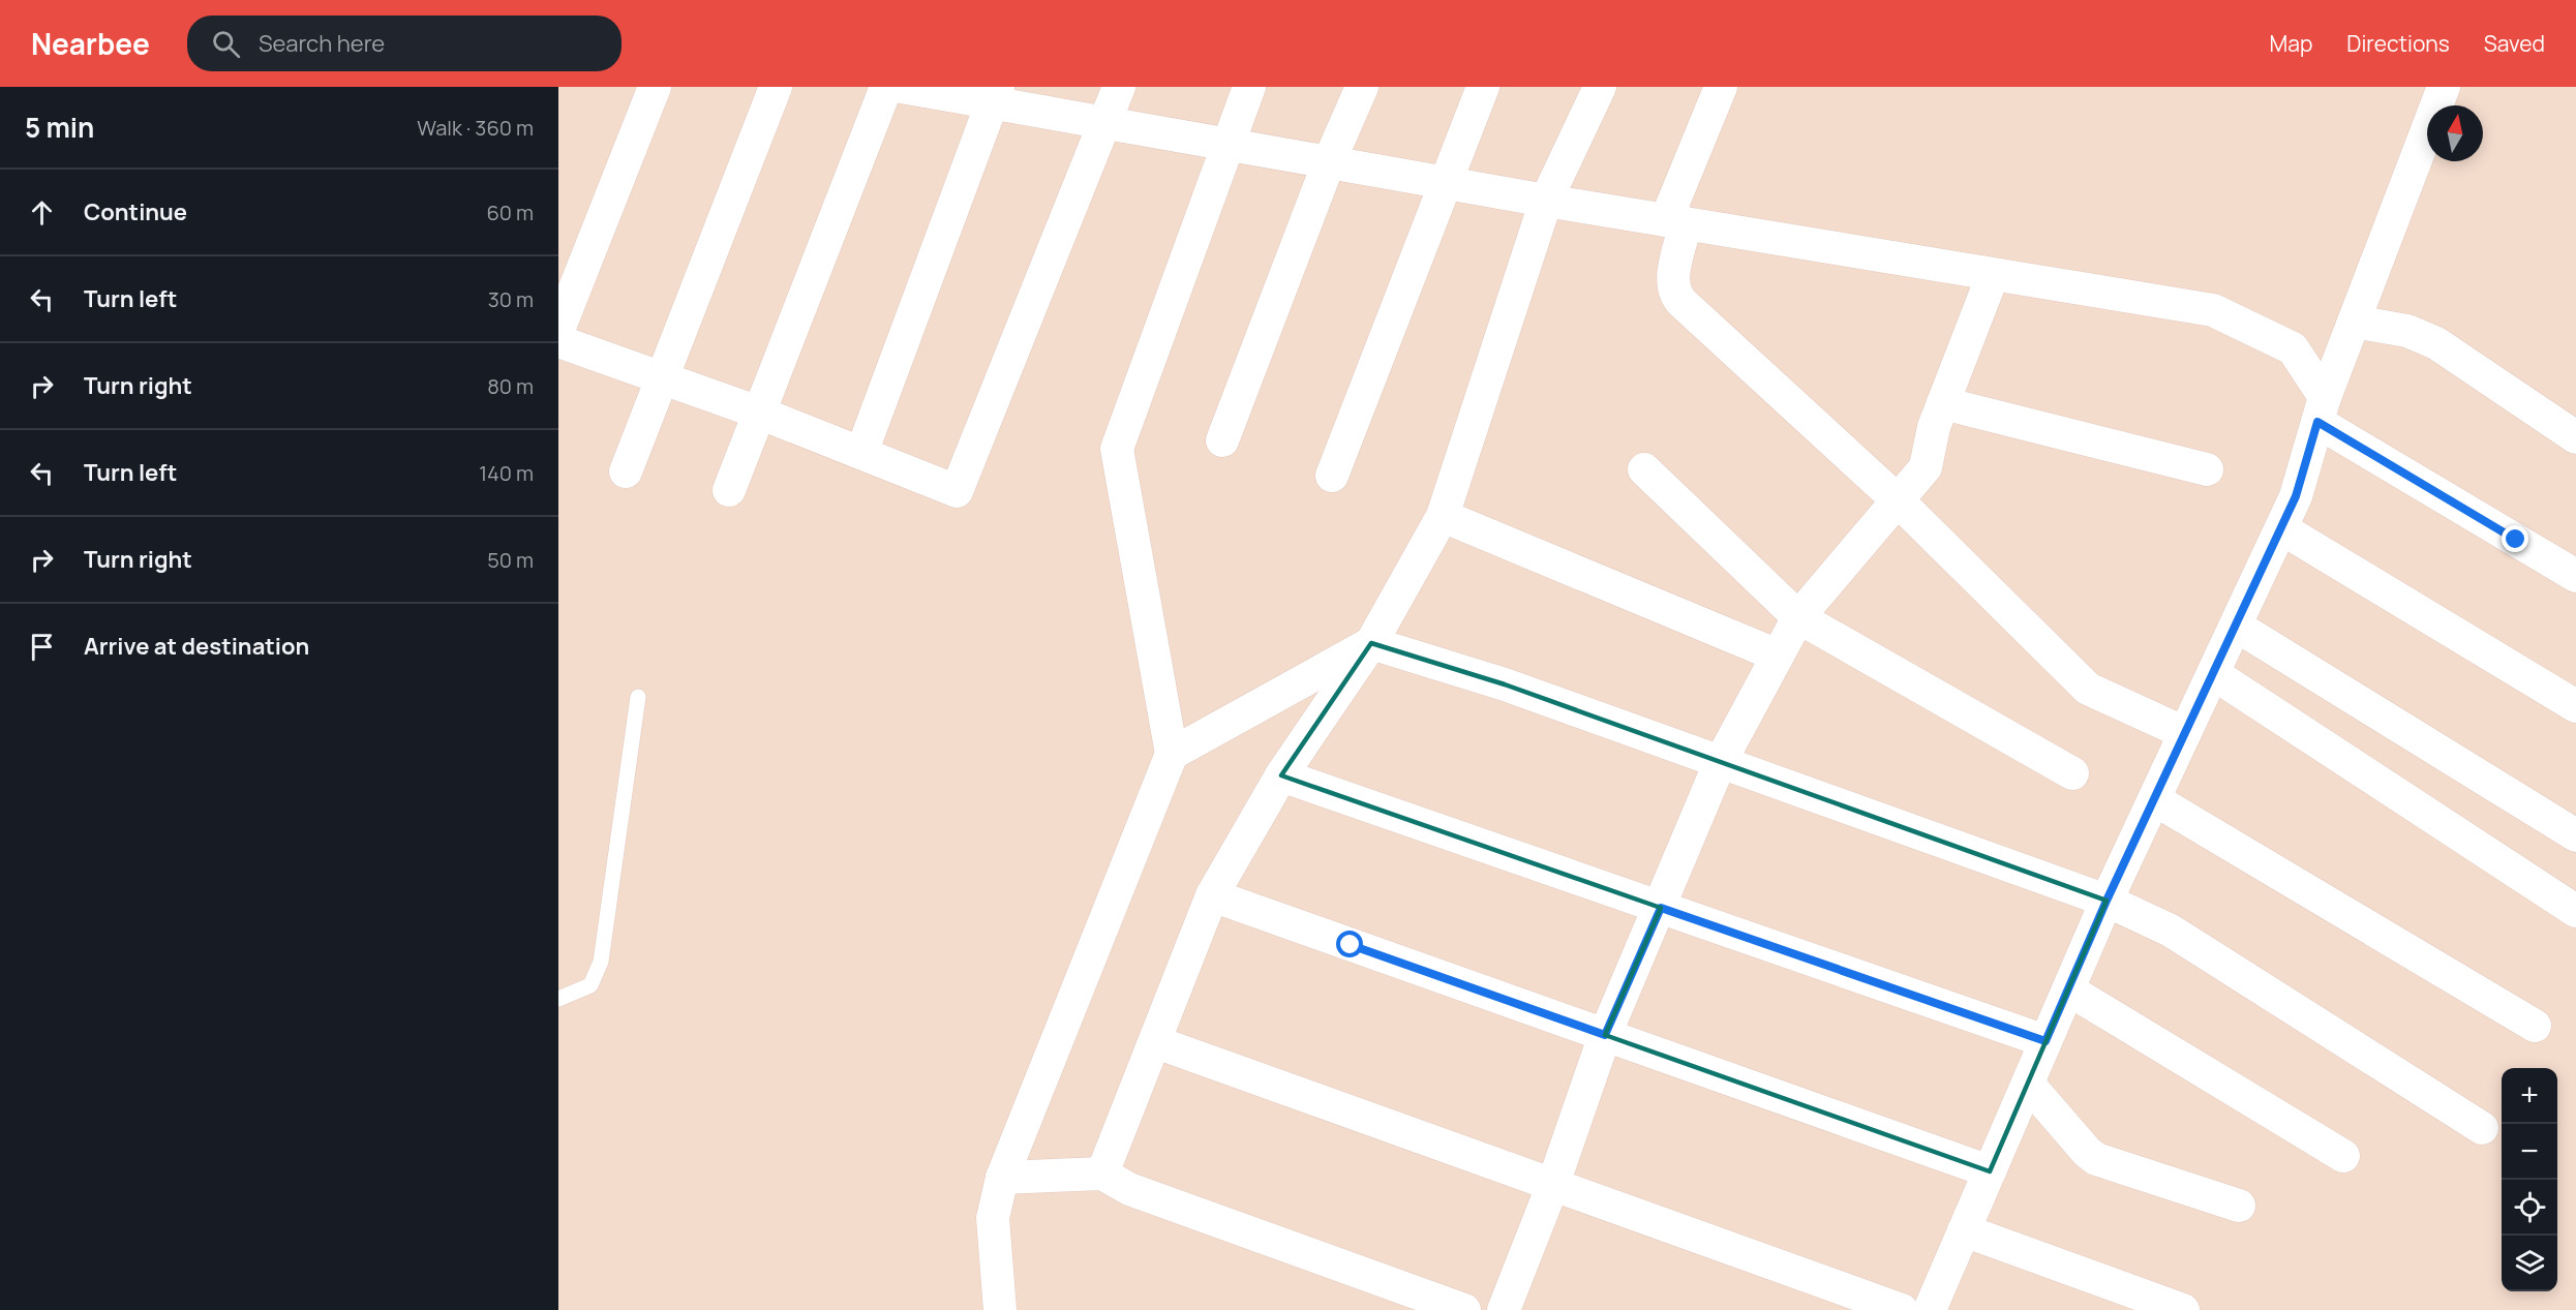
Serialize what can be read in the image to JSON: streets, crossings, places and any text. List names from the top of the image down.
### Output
{
  "north": "top",
  "page": {
    "header": "Nearbee",
    "search": "Search here",
    "nav": ["Map", "Directions", "Saved"],
    "heading": ["5 min", "Walk · 360 m"],
    "list": [
      ["Continue", "60 m"],
      ["Turn left", "30 m"],
      ["Turn right", "80 m"],
      ["Turn left", "140 m"],
      ["Turn right", "50 m"],
      "Arrive at destination"
    ],
    "map_buttons": ["+", "−"]
  }
}
